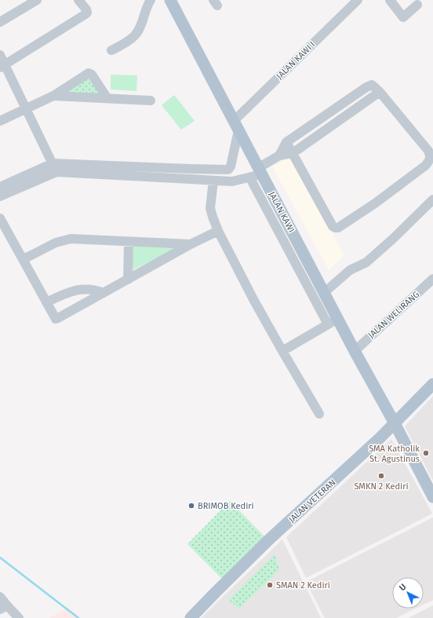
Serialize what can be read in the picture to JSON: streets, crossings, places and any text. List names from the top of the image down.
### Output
{
  "streets": {
    "main road": ["JALAN KAWI", "JALAN VETERAN"],
    "street": ["JALAN KAWI I", "JALAN WELIRANG"]
  },
  "crossings": [
    ["JALAN KAWI I", "JALAN KAWI"],
    ["JALAN KAWI", "JALAN WELIRANG"],
    ["JALAN KAWI", "JALAN VETERAN"]
  ],
  "places": [
    "SMA Katholik St. Agustinus",
    "SMKN 2 Kediri",
    "BRIMOB Kediri",
    "SMAN 2 Kediri"
  ],
  "north": "top left"
}
